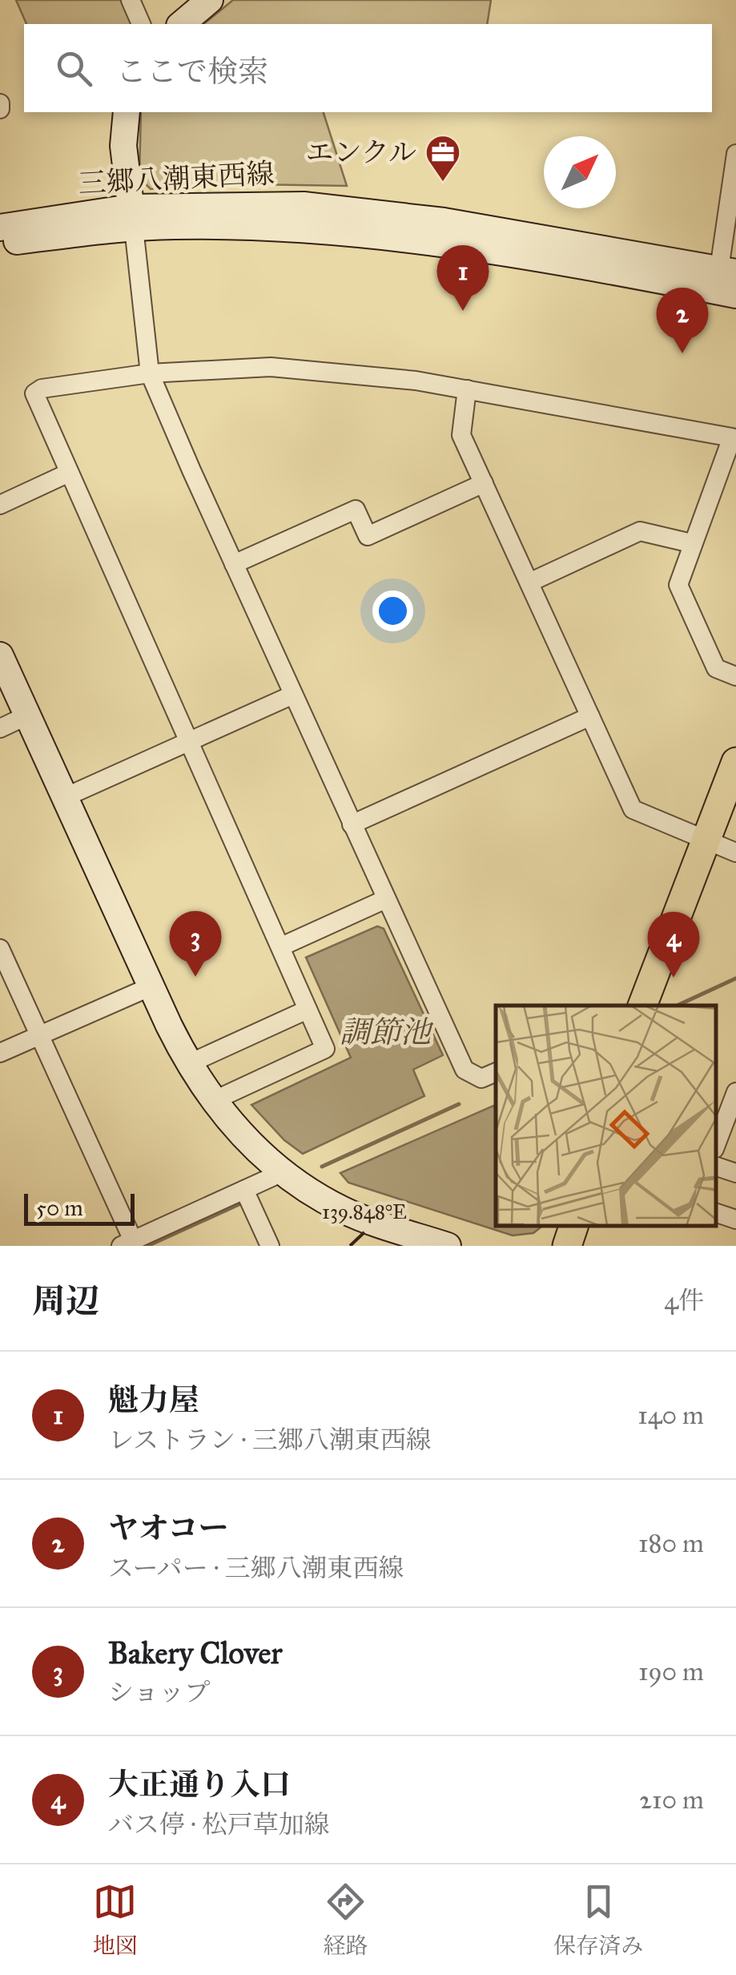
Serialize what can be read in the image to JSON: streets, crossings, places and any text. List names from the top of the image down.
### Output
{
  "streets": {
    "street": ["三郷八潮東西線"]
  },
  "water": ["調節池"],
  "places": {
    "office": ["エンクル"]
  },
  "scale_bar": "50 m",
  "north": "top right",
  "page": {
    "search": "ここで検索",
    "pins": [
      "1",
      "2",
      "3",
      "4"
    ],
    "scale": "50 m",
    "heading": ["周辺", "4件"],
    "list": [
      {
        "mark": "1",
        "name": "魁力屋",
        "note": "レストラン · 三郷八潮東西線",
        "value": "140 m"
      },
      {
        "mark": "2",
        "name": "ヤオコー",
        "note": "スーパー · 三郷八潮東西線",
        "value": "180 m"
      },
      {
        "mark": "3",
        "name": "Bakery Clover",
        "note": "ショップ",
        "value": "190 m"
      },
      {
        "mark": "4",
        "name": "大正通り入口",
        "note": "バス停 · 松戸草加線",
        "value": "210 m"
      }
    ],
    "nav": ["地図", "経路", "保存済み"]
  },
  "coordinates": ["139.848°E"]
}
